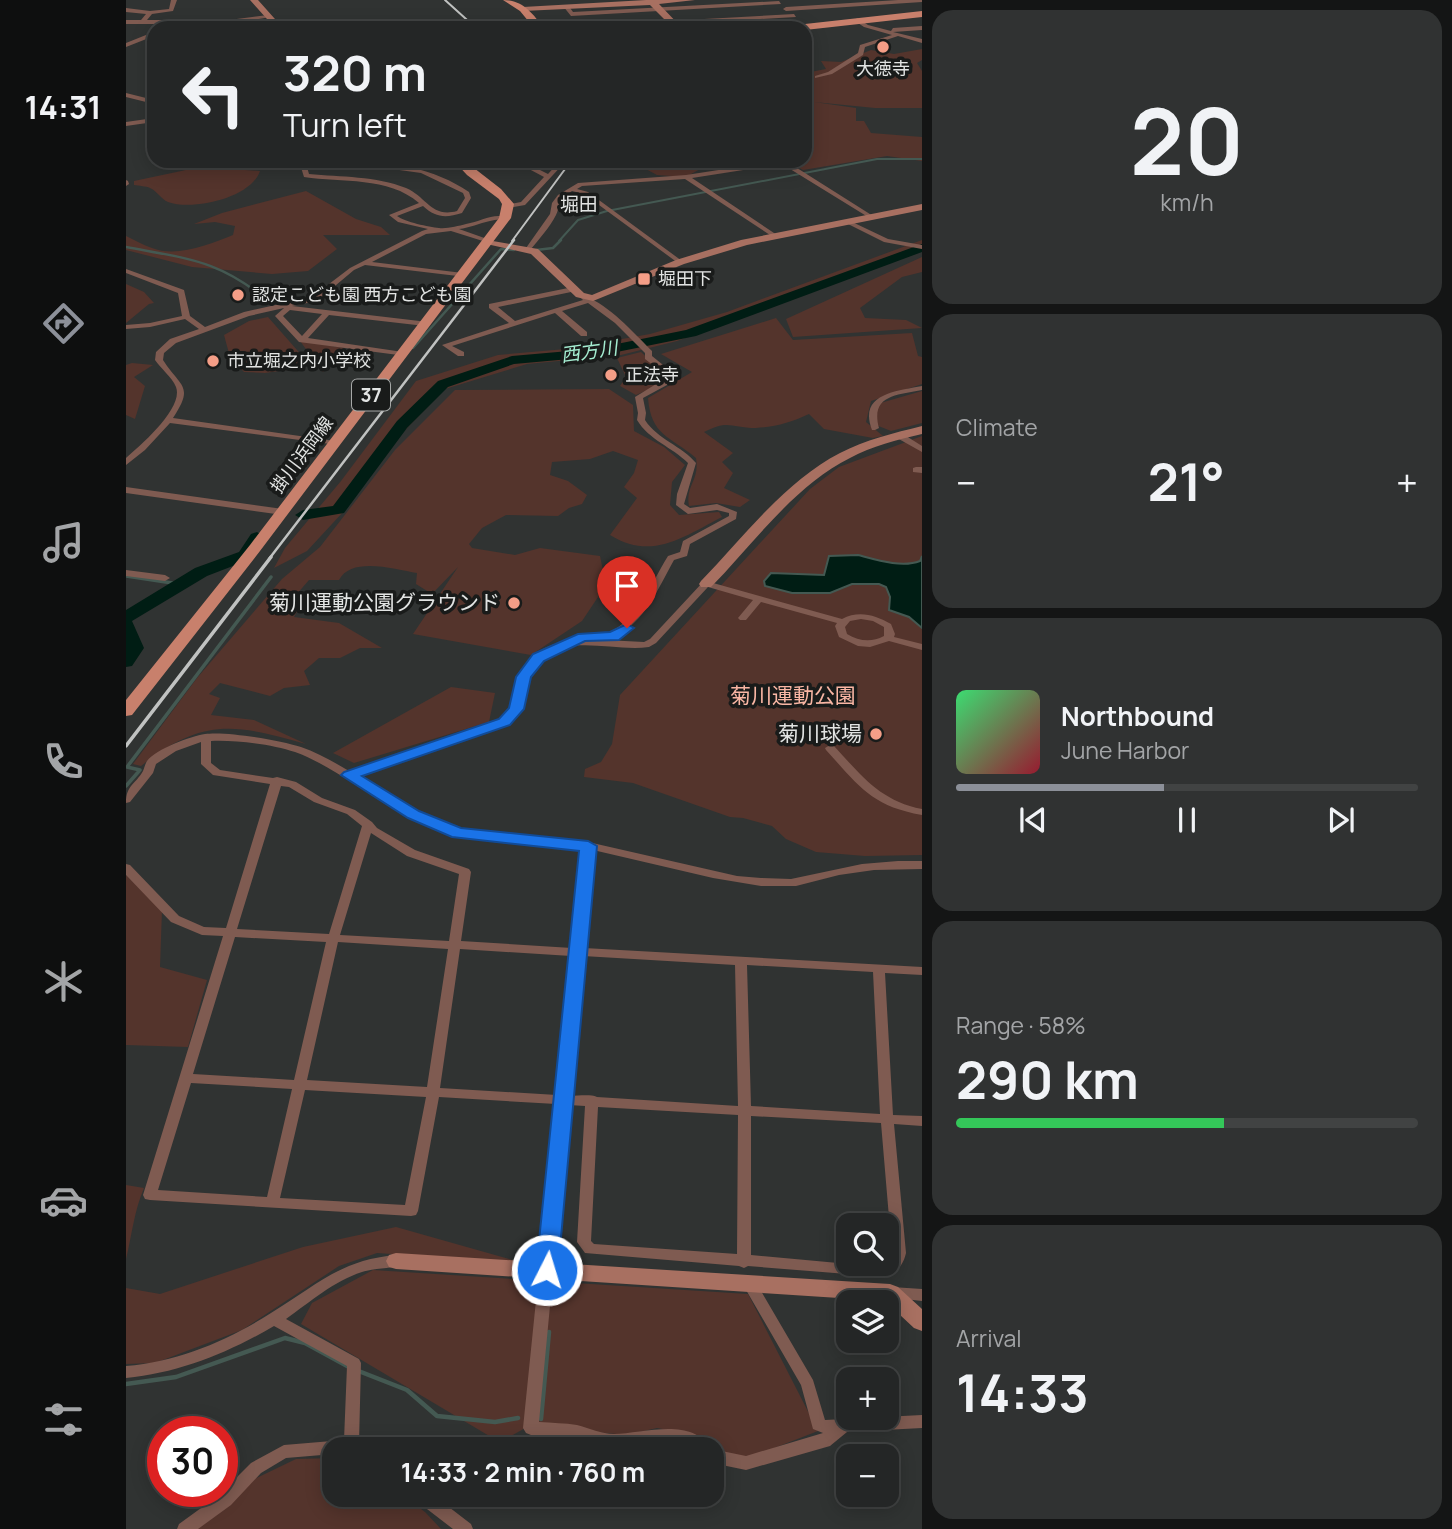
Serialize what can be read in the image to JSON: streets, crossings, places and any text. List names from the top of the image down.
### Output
{
  "streets": {
    "main road": ["37", "掛川浜岡線"]
  },
  "districts": ["堀田"],
  "water": ["西方川"],
  "parks": ["菊川運動公園"],
  "places": {
    "other": [
      "大徳寺",
      "認定こども園 西方こども園",
      "市立堀之内小学校",
      "正法寺",
      "菊川運動公園グラウンド",
      "菊川球場"
    ],
    "transit": ["堀田下"]
  },
  "page": {
    "tabs": "14:31",
    "tile": [
      ["20", "km/h"],
      "Climate",
      ["Range · 58%", "290 km"],
      ["Arrival", "14:33"]
    ],
    "turn": ["320 m", "Turn left"],
    "heat": ["−", "21°", "+"],
    "song": ["Northbound", "June Harbor"],
    "map_buttons": ["+", "−"],
    "limit": "30",
    "trip": "14:33 · 2 min · 760 m"
  }
}
